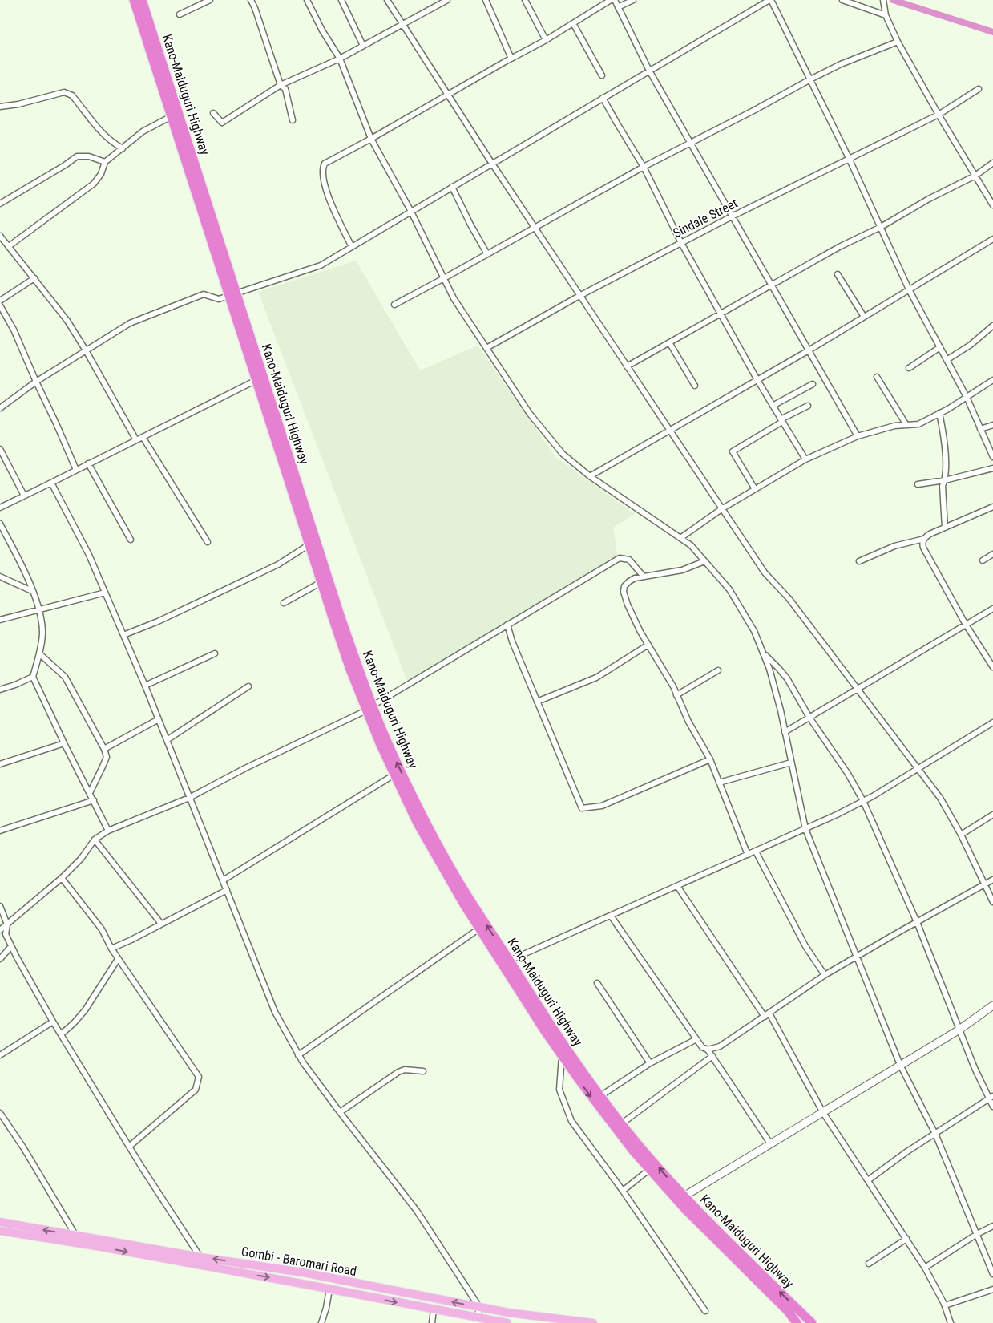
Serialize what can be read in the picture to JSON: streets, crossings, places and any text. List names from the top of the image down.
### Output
{
  "streets": {
    "highway": ["Kano-Maiduguri Highway"],
    "main road": ["Gombi - Baromari Road"],
    "street": ["Sindale Street"]
  }
}
